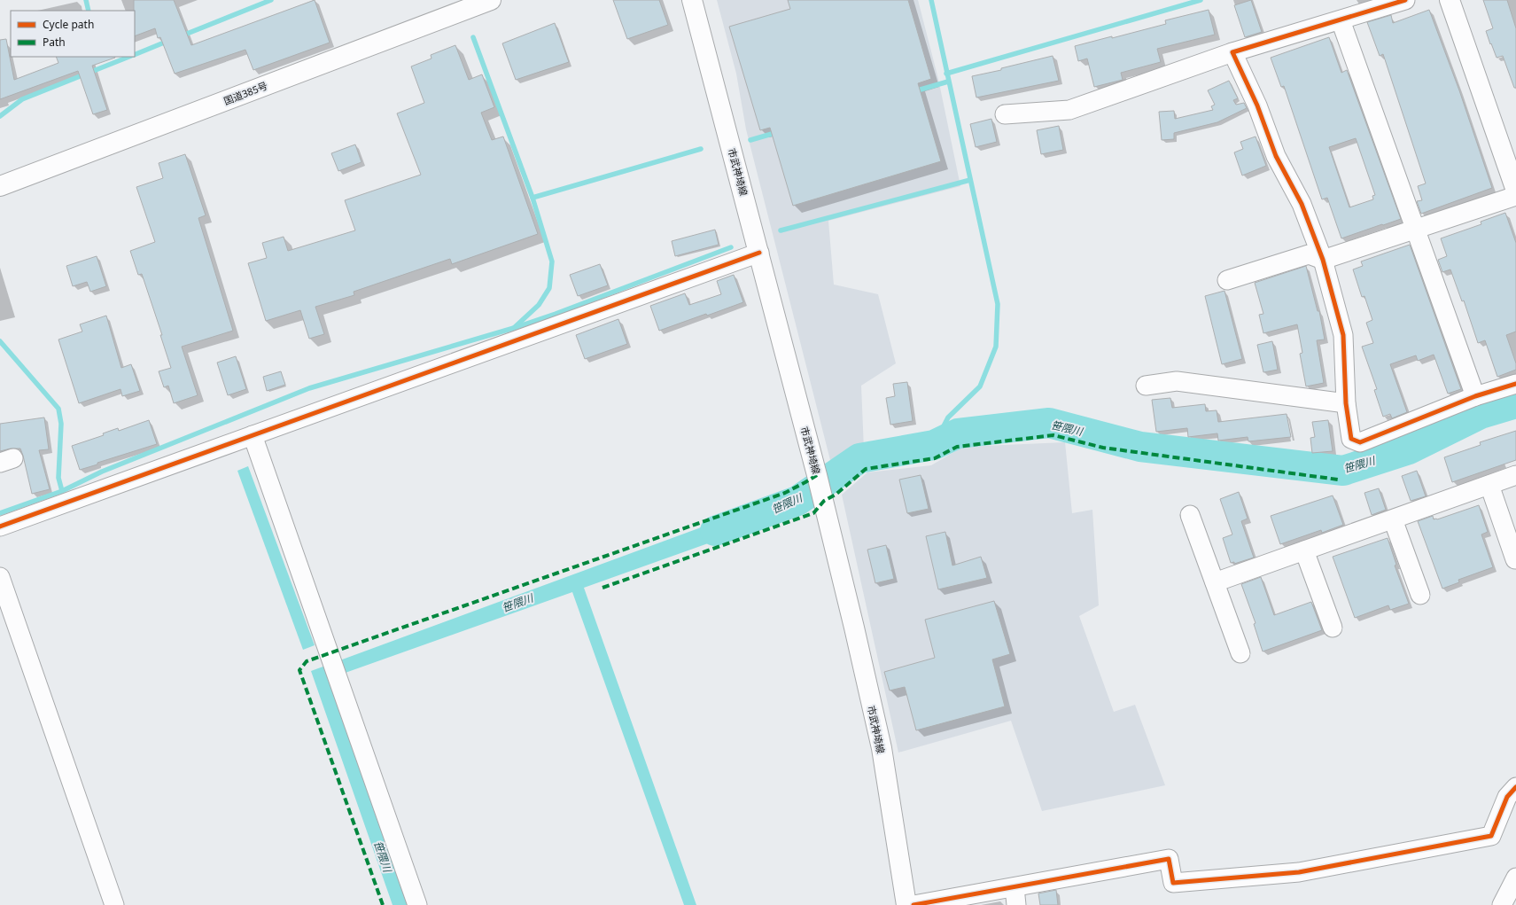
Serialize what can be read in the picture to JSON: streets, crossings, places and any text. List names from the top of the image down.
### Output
{
  "streets": {
    "main road": ["国道385号", "市武神埼線"]
  },
  "water": ["笹隈川"],
  "legend": ["Cycle path", "Path"]
}
